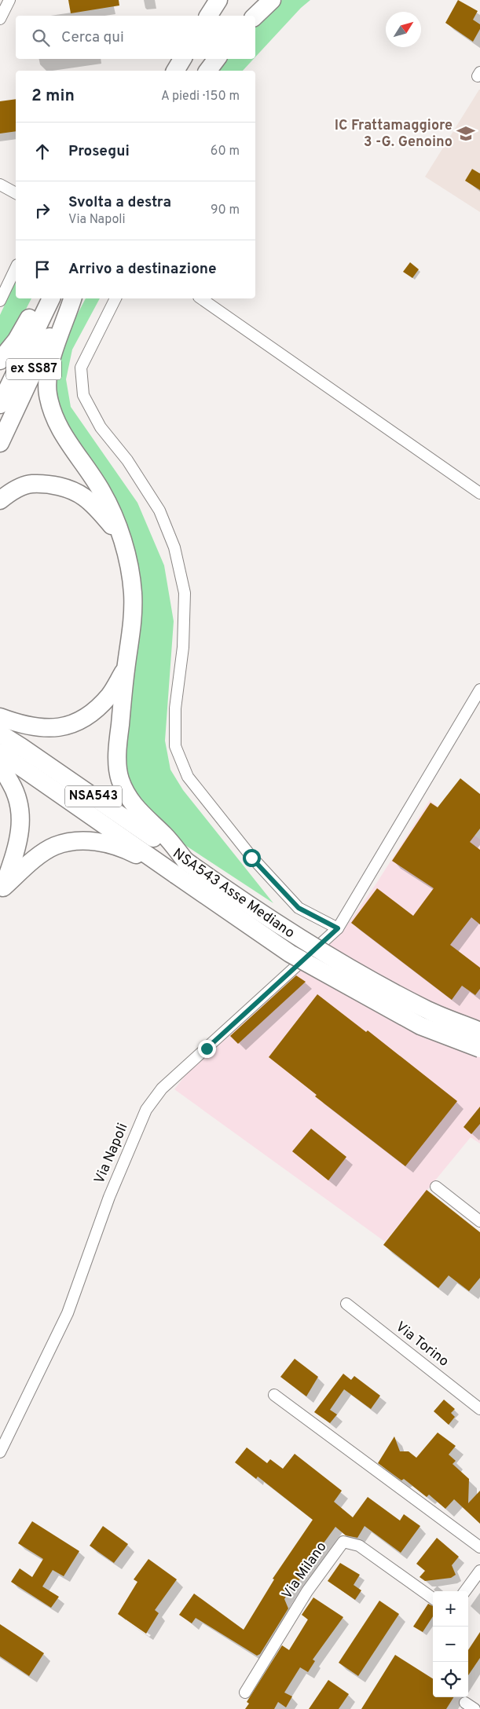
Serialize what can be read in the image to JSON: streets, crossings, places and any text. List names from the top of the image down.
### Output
{
  "streets": {
    "highway": ["ex SS87", "NSA543", "NSA543 Asse Mediano"],
    "street": ["Via Napoli", "Via Torino", "Via Milano"]
  },
  "places": {
    "school or university": ["IC Frattamaggiore 3 -G. Genoino"]
  },
  "north": "top right",
  "page": {
    "search": "Cerca qui",
    "heading": ["2 min", "A piedi · 150 m"],
    "list": [
      ["Prosegui", "60 m"],
      ["Svolta a destra", "Via Napoli", "90 m"],
      "Arrivo a destinazione"
    ],
    "map_buttons": ["+", "−"]
  }
}
